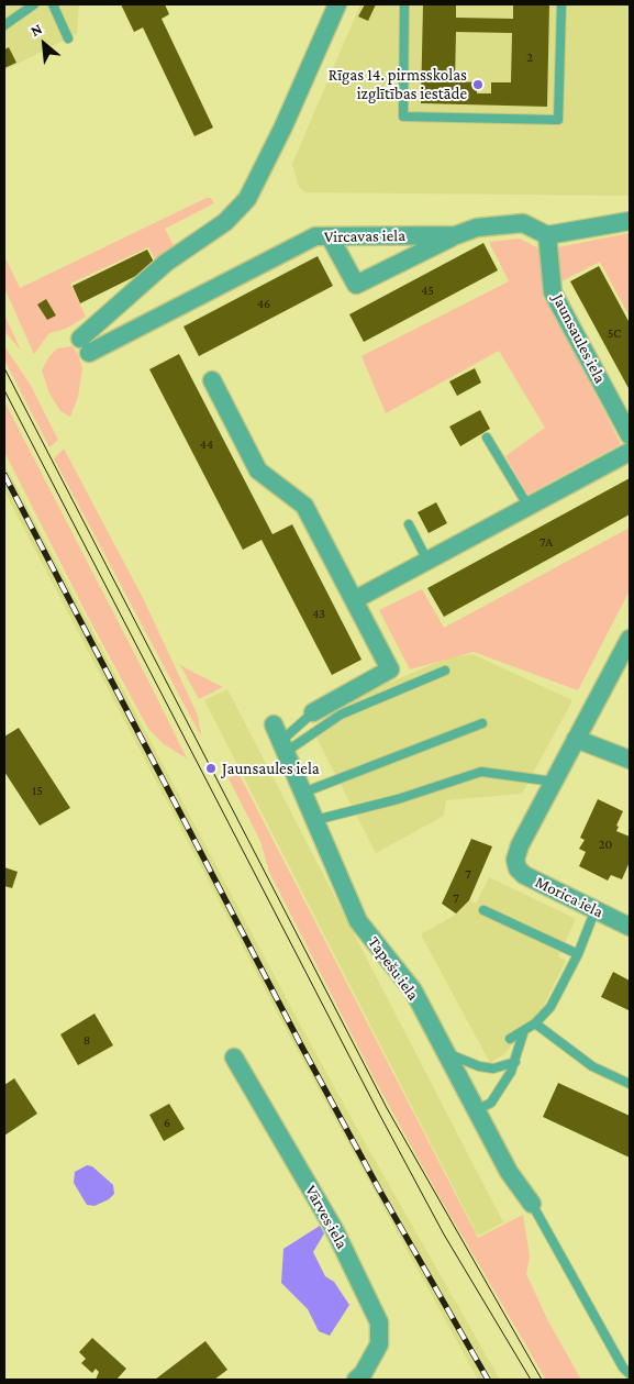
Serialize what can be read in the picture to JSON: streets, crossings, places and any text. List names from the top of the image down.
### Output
{
  "streets": {
    "street": [
      "Vircavas iela",
      "Jaunsaules iela",
      "Morica iela",
      "Tapešu iela",
      "Vārves iela"
    ]
  },
  "crossings": [
    ["Vircavas iela", "Jaunsaules iela"]
  ],
  "places": ["Rīgas 14. pirmsskolas izglītības iestāde", "Jaunsaules iela"],
  "house_numbers": [
    "2",
    "45",
    "46",
    "5C",
    "44",
    "7A",
    "43",
    "15",
    "20",
    "7",
    "7",
    "8",
    "6"
  ],
  "north": "top left"
}
